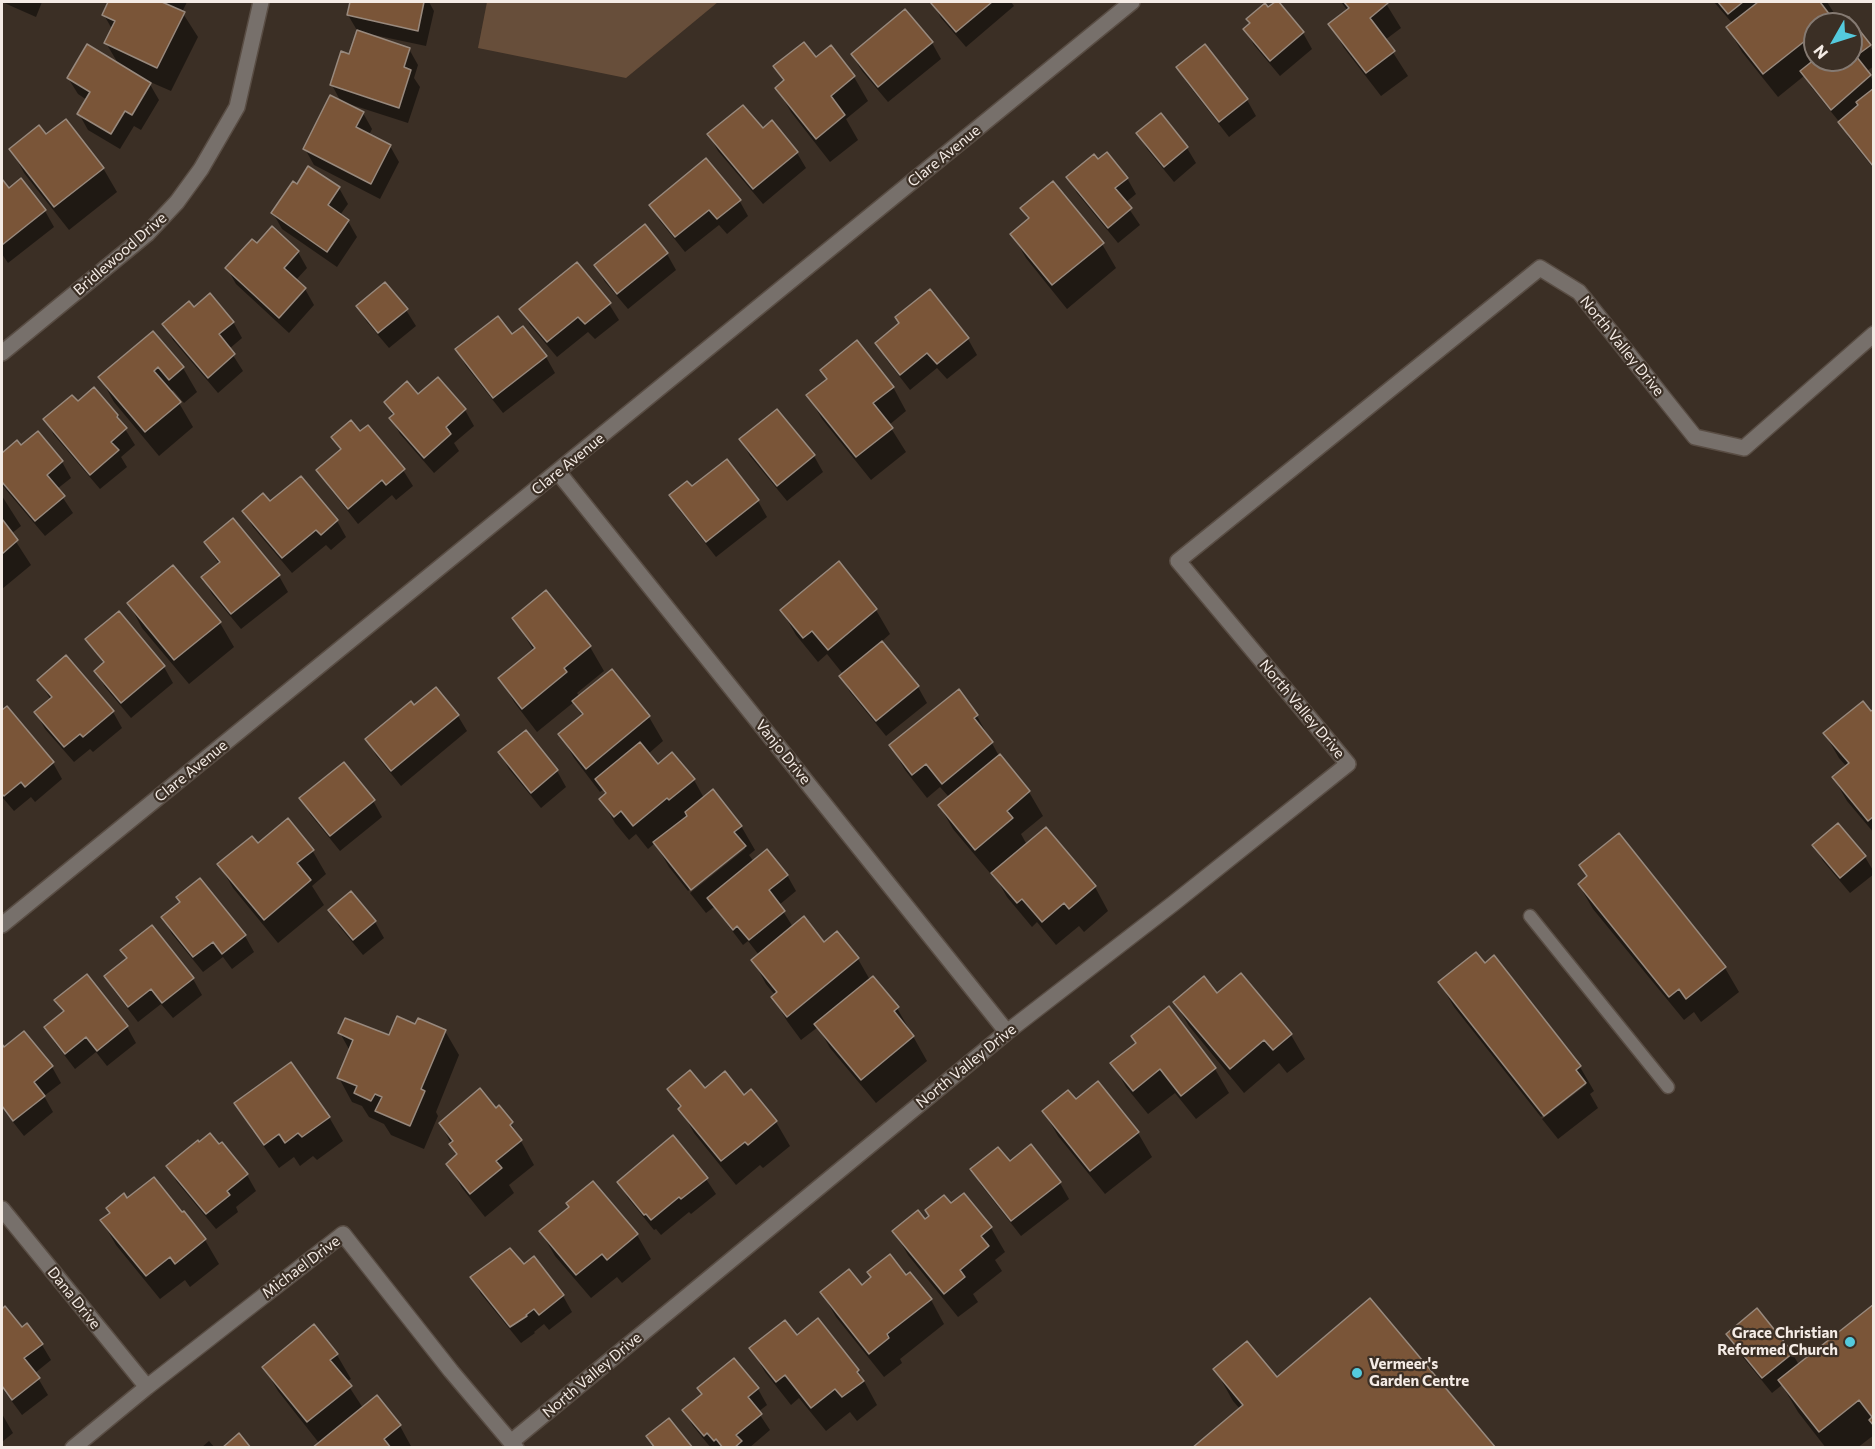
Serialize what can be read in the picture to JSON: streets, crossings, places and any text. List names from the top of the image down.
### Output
{
  "streets": {
    "street": [
      "Clare Avenue",
      "Bridlewood Drive",
      "North Valley Drive",
      "Vanjo Drive",
      "Michael Drive",
      "Dana Drive"
    ]
  },
  "crossings": [
    ["Clare Avenue", "Vanjo Drive"],
    ["North Valley Drive", "Vanjo Drive"],
    ["North Valley Drive", "Michael Drive"],
    ["Michael Drive", "Dana Drive"]
  ],
  "places": ["Grace Christian Reformed Church", "Vermeer's Garden Centre"],
  "north": "bottom left"
}
